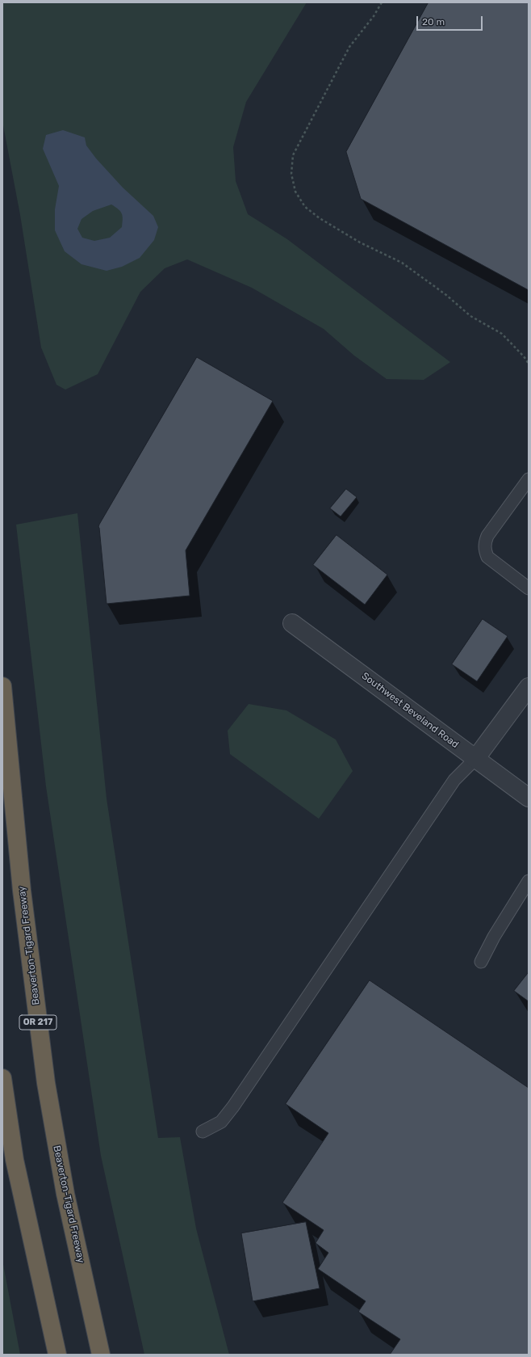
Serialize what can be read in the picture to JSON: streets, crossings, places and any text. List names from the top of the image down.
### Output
{
  "streets": {
    "highway": ["Beaverton-Tigard Freeway", "OR 217"],
    "street": ["Southwest Beveland Road"]
  },
  "scale_bar": "20 m"
}
